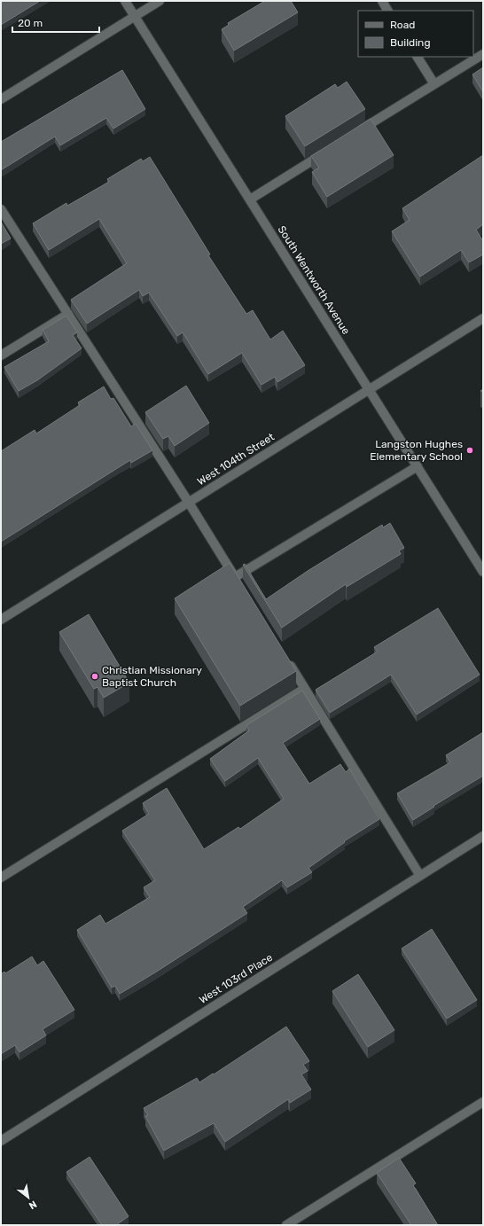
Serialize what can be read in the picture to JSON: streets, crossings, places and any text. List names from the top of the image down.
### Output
{
  "streets": {
    "street": ["South Wentworth Avenue", "West 104th Street", "West 103rd Place"]
  },
  "crossings": [
    ["South Wentworth Avenue", "West 104th Street"]
  ],
  "places": ["Langston Hughes Elementary School", "Christian Missionary Baptist Church"],
  "legend": ["Road", "Building"],
  "scale_bar": "20 m",
  "north": "bottom right"
}
